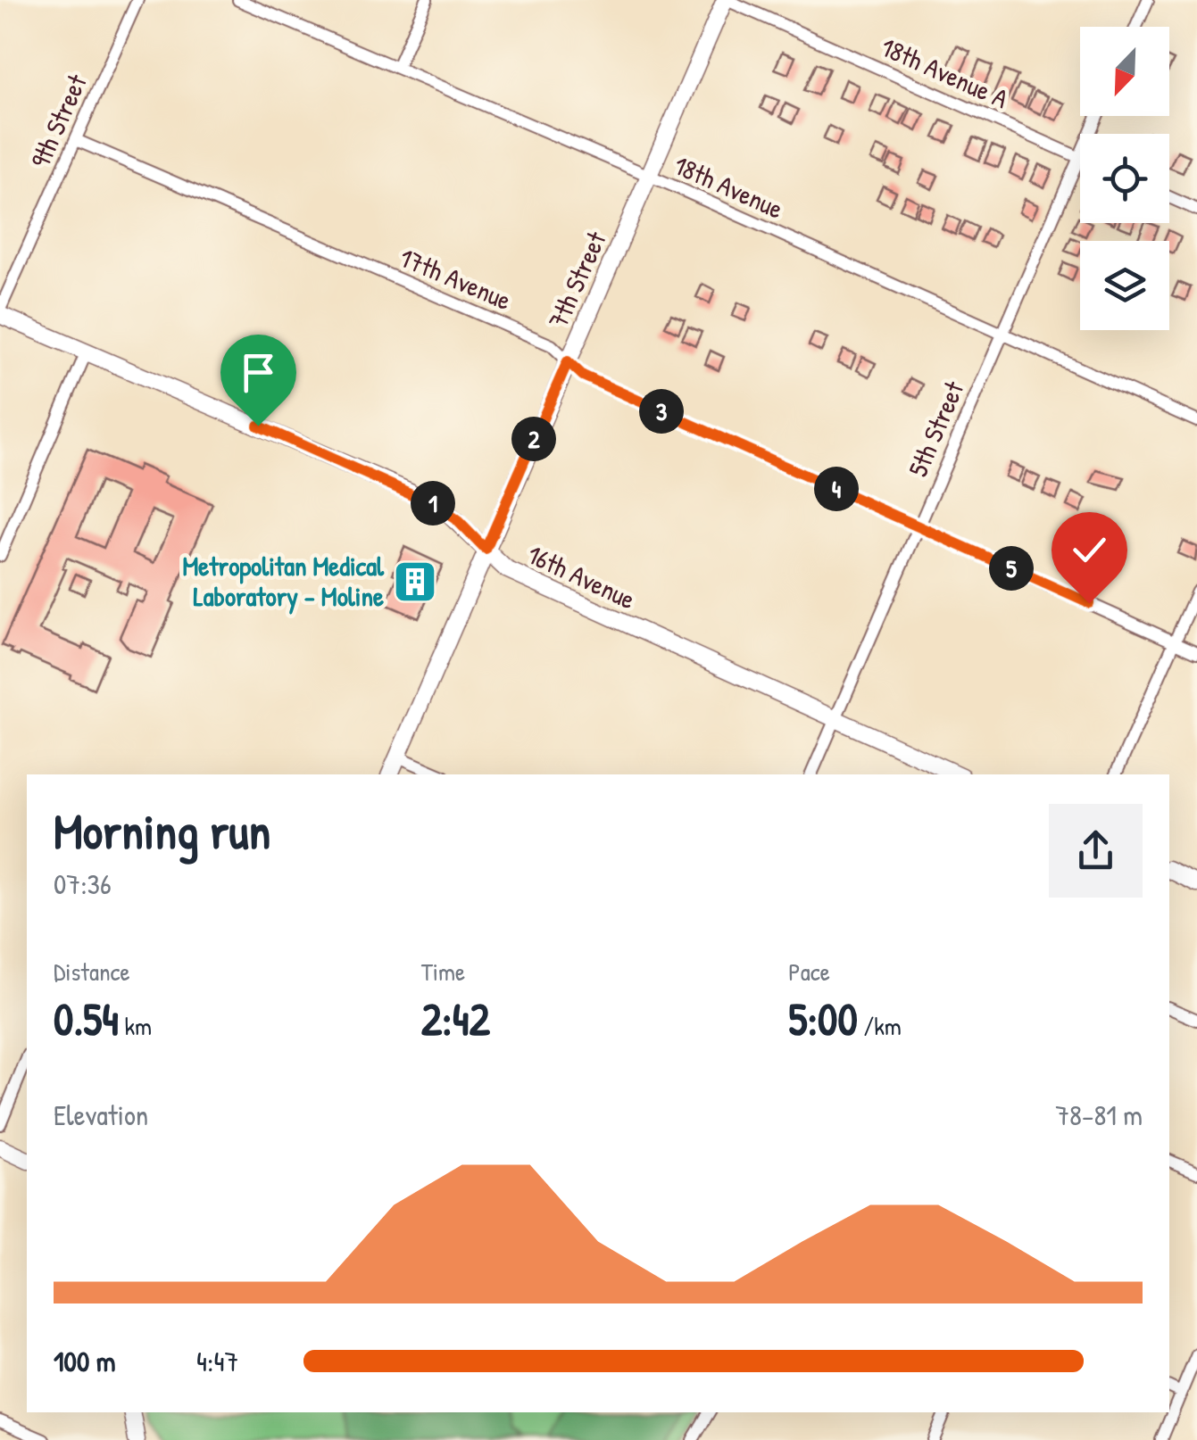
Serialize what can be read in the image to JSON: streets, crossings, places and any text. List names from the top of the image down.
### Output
{
  "streets": {
    "street": [
      "18th Avenue A",
      "9th Street",
      "18th Avenue",
      "17th Avenue",
      "7th Street",
      "5th Street",
      "16th Avenue"
    ]
  },
  "crossings": [
    ["18th Avenue A", "7th Street"],
    ["18th Avenue A", "5th Street"],
    ["9th Street", "17th Avenue"],
    ["9th Street", "16th Avenue"],
    ["18th Avenue", "7th Street"],
    ["18th Avenue", "5th Street"],
    ["17th Avenue", "7th Street"],
    ["17th Avenue", "5th Street"],
    ["7th Street", "16th Avenue"],
    ["5th Street", "16th Avenue"]
  ],
  "places": {
    "building": ["Metropolitan Medical Laboratory - Moline"]
  },
  "north": "bottom left",
  "page": {
    "pins": [
      "3",
      "2",
      "4",
      "1",
      "5"
    ],
    "heading": ["Morning run", "07:36"],
    "stats": [
      ["Distance", "0.54 km"],
      ["Time", "2:42"],
      ["Pace", "5:00 /km"]
    ],
    "chart": ["Elevation", "78–81 m"],
    "list": [
      {
        "name": "100 m",
        "note": "4:47"
      }
    ]
  }
}
